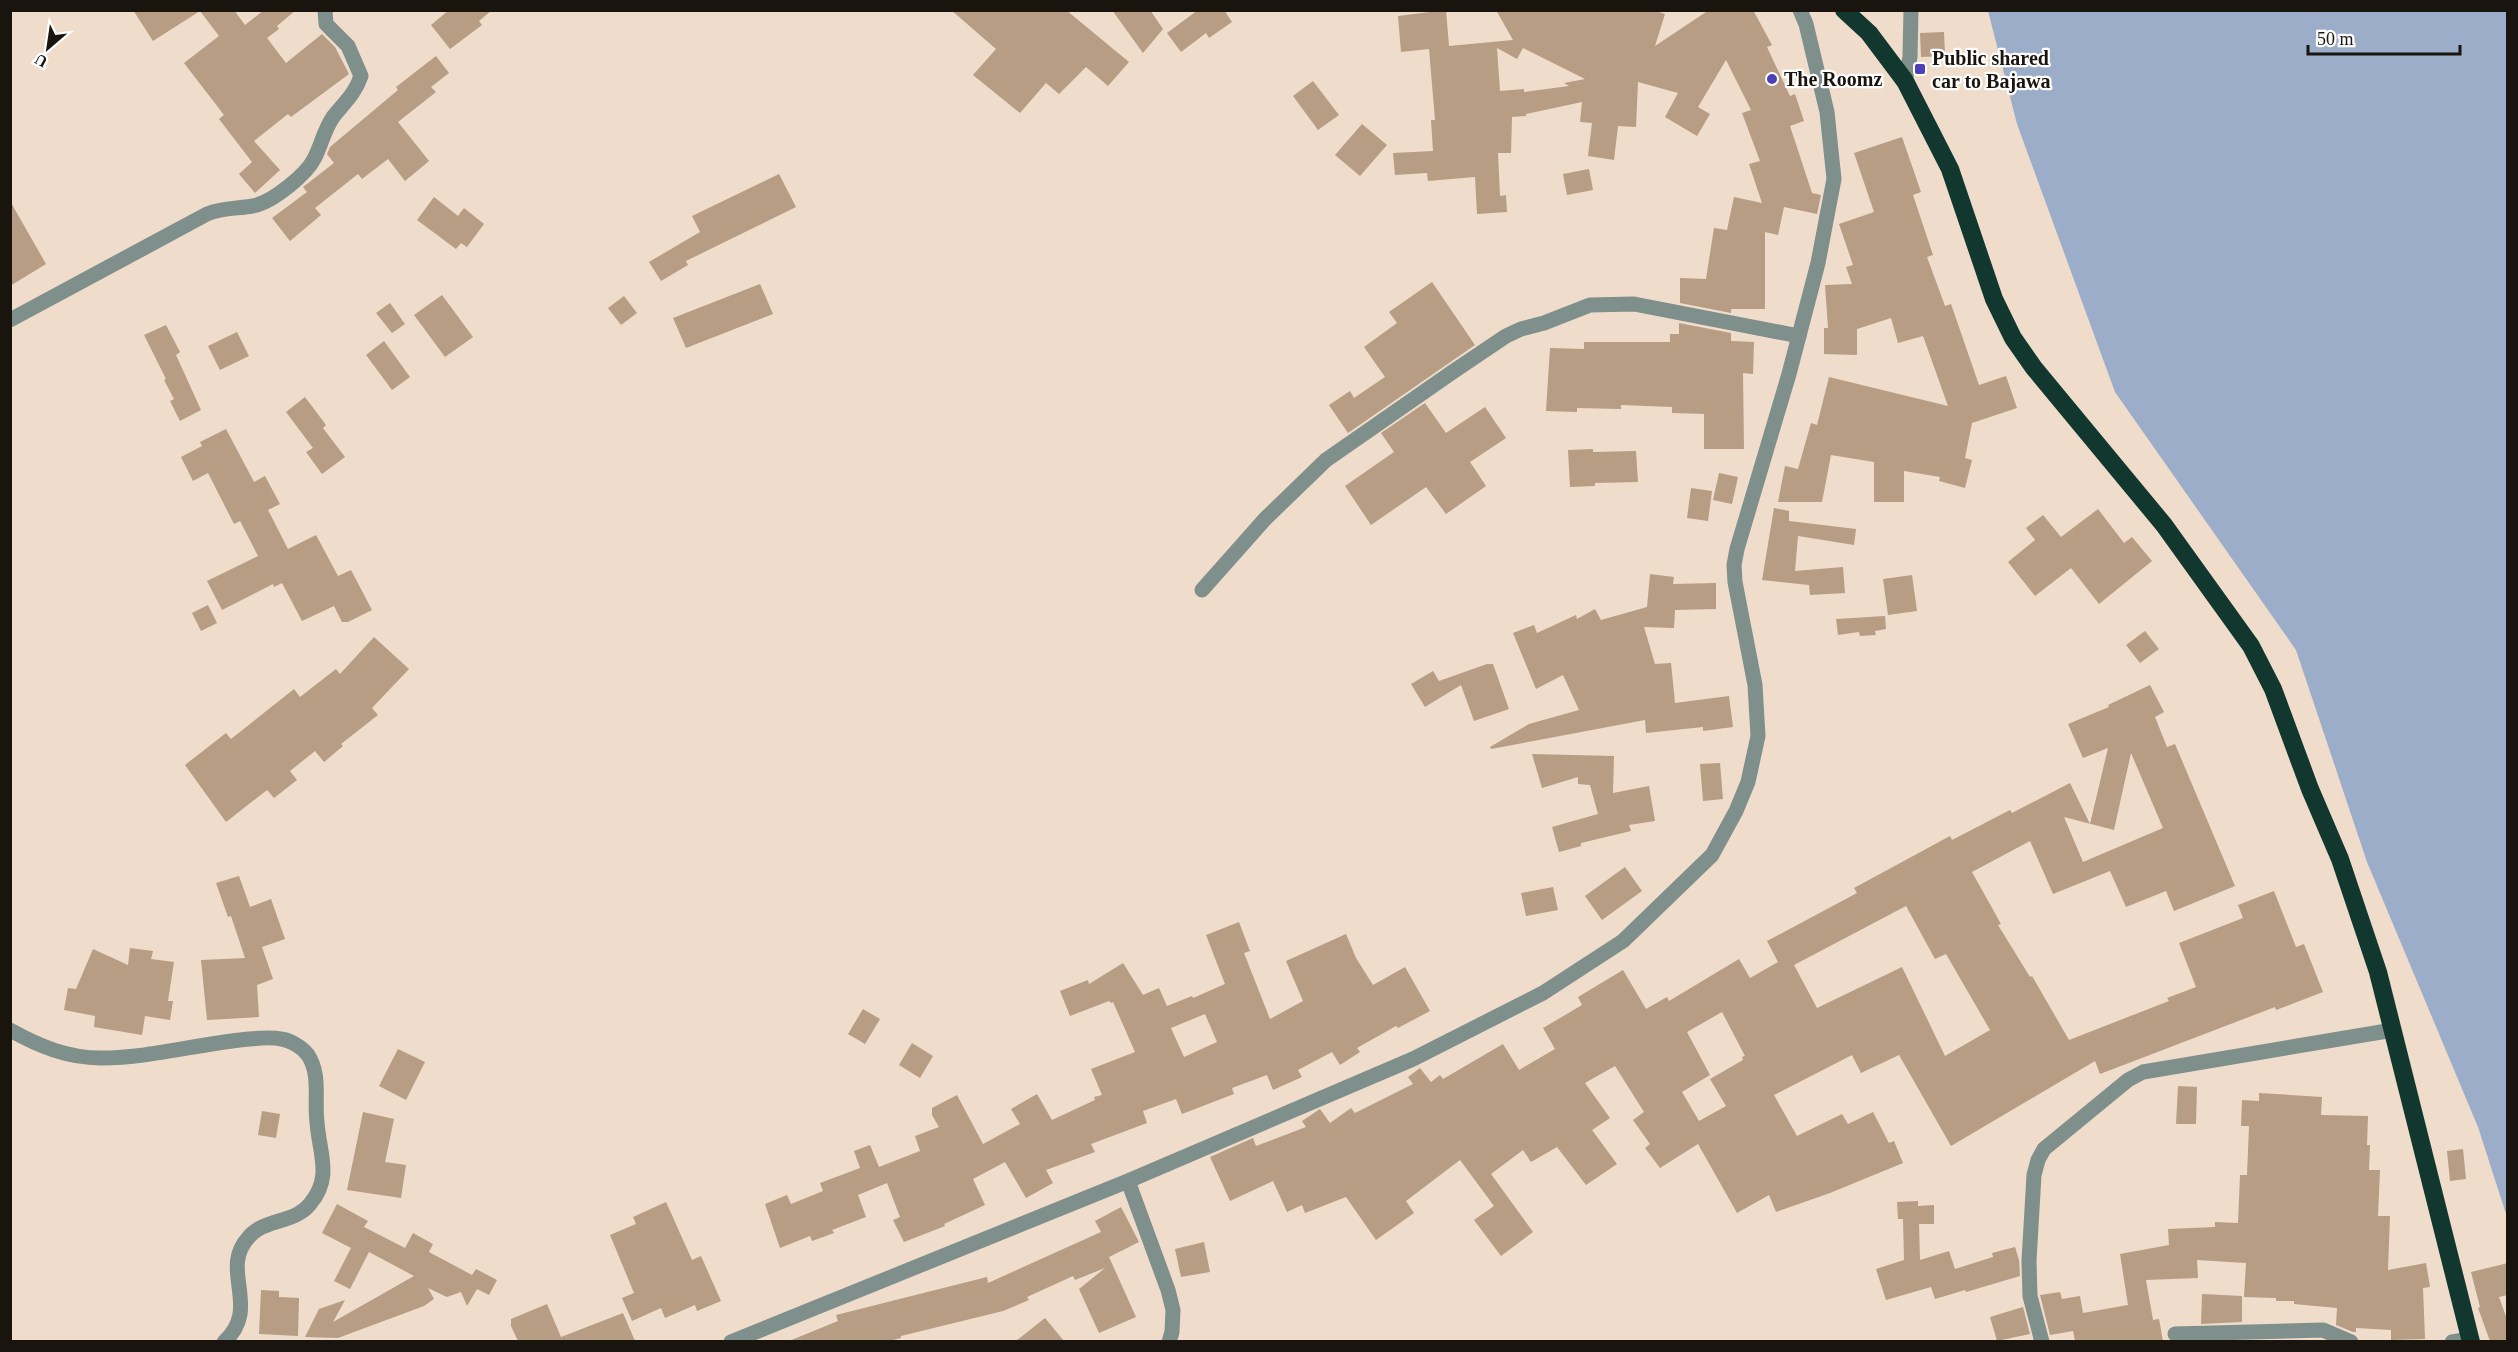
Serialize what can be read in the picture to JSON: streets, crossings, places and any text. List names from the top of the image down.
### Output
{
  "places": {
    "transit": ["Public shared car to Bajawa"],
    "other": ["The Roomz"]
  },
  "scale_bar": "50 m",
  "north": "bottom left"
}
